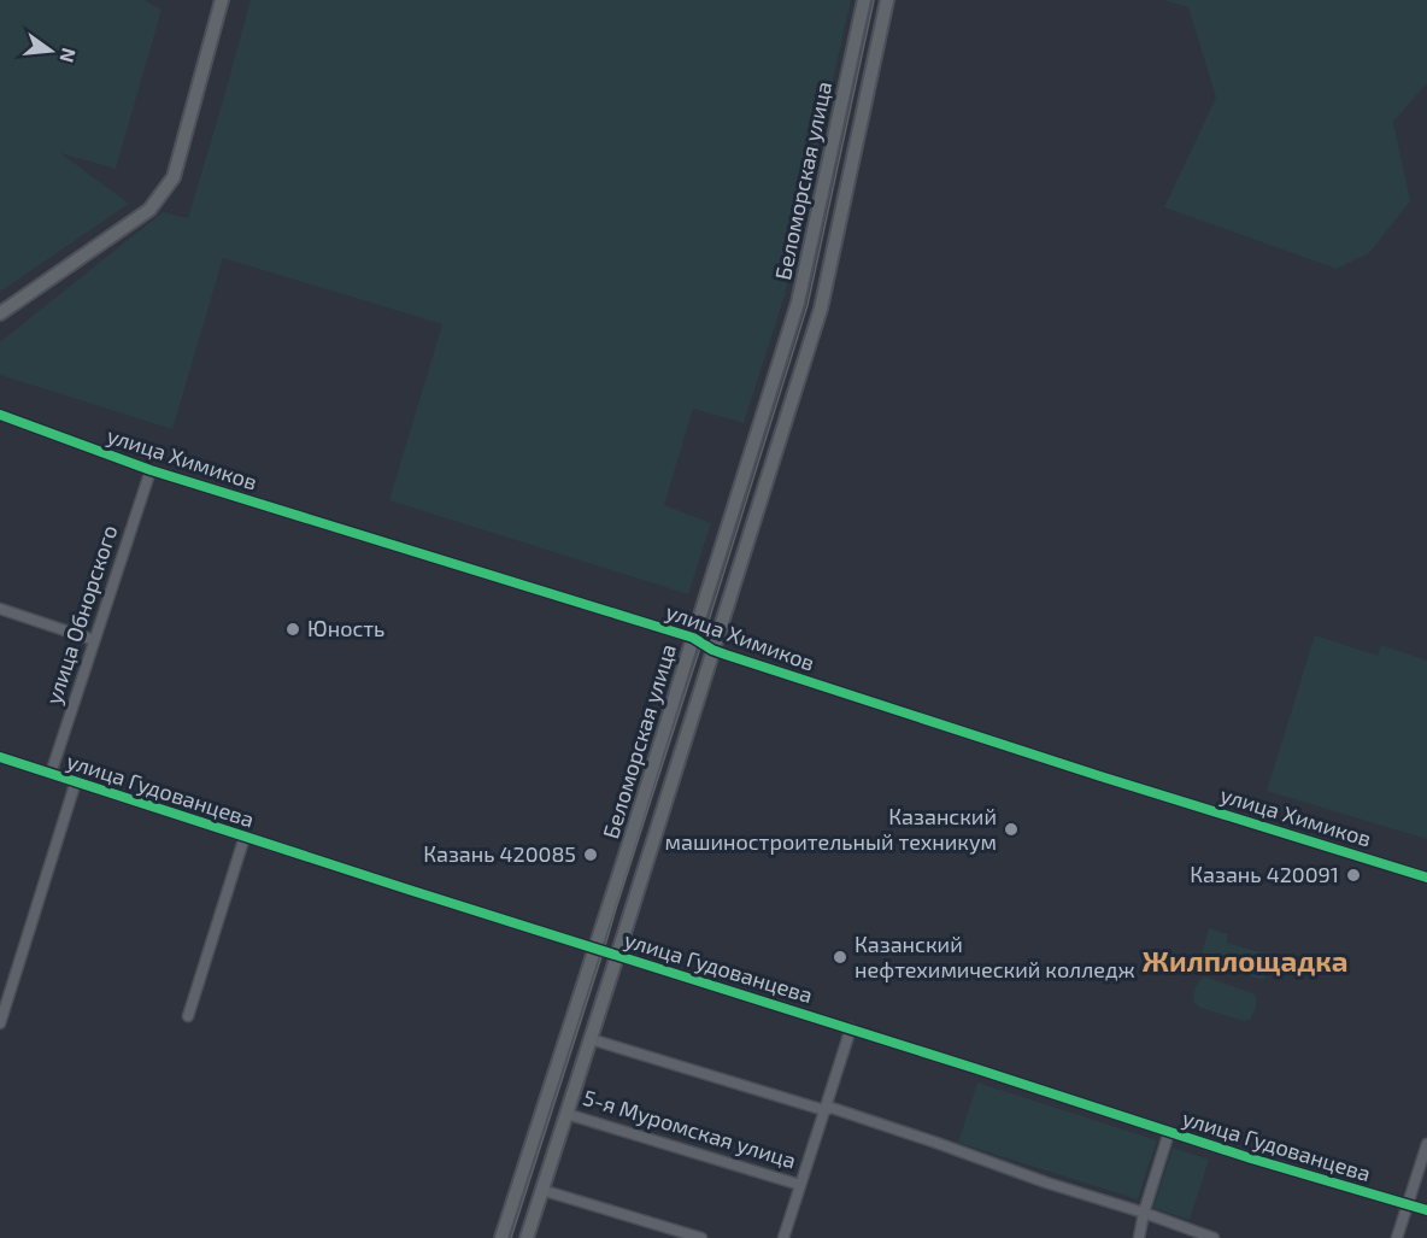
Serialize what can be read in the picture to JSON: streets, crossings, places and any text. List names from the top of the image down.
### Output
{
  "streets": {
    "main road": ["Беломорская улица"],
    "street": [
      "улица Химиков",
      "улица Обнорского",
      "улица Гудованцева",
      "5-я Муромская улица"
    ]
  },
  "crossings": [
    ["Беломорская улица", "улица Химиков"],
    ["Беломорская улица", "улица Гудованцева"],
    ["Беломорская улица", "5-я Муромская улица"],
    ["улица Химиков", "улица Обнорского"],
    ["улица Обнорского", "улица Гудованцева"]
  ],
  "districts": ["Жилплощадка"],
  "places": [
    "Юность",
    "Казанский машиностроительный техникум",
    "Казань 420085",
    "Казань 420091",
    "Казанский нефтехимический колледж"
  ],
  "north": "right"
}
